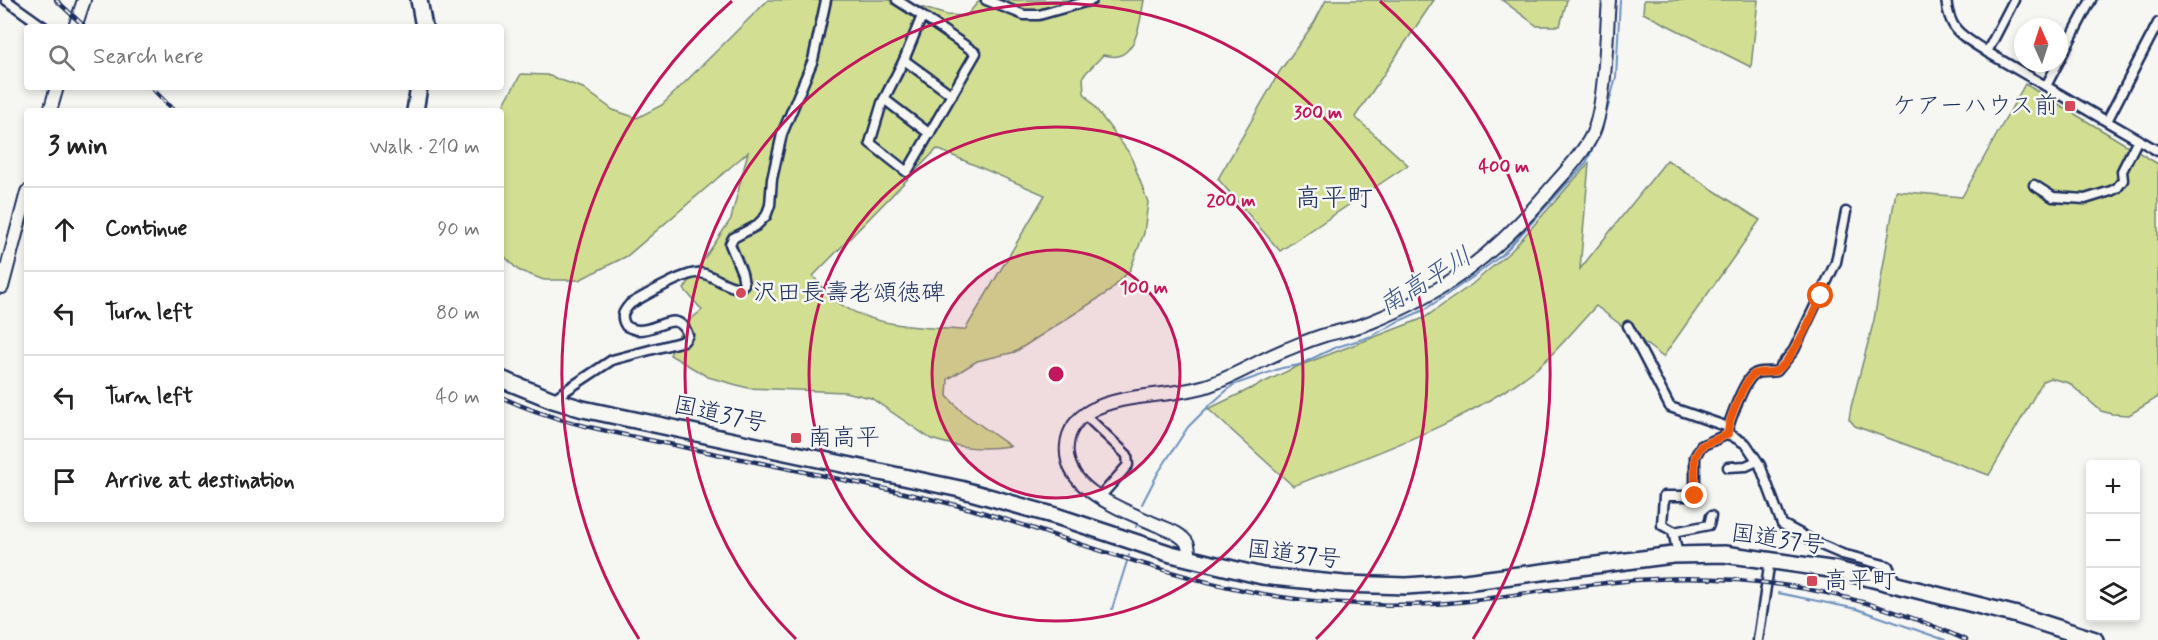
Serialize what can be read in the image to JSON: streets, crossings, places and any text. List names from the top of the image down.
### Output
{
  "streets": {
    "highway": ["国道37号"]
  },
  "districts": ["高平町"],
  "water": ["南高平川"],
  "places": {
    "transit": ["ケアーハウス前", "南高平", "高平町"],
    "other": ["沢田長壽老頌徳碑"]
  },
  "north": "top",
  "page": {
    "search": "Search here",
    "heading": ["3 min", "Walk · 210 m"],
    "list": [
      ["Continue", "90 m"],
      ["Turn left", "80 m"],
      ["Turn left", "40 m"],
      "Arrive at destination"
    ],
    "map_buttons": ["+", "−"]
  },
  "rings": [
    "300 m",
    "400 m",
    "200 m",
    "100 m"
  ]
}
